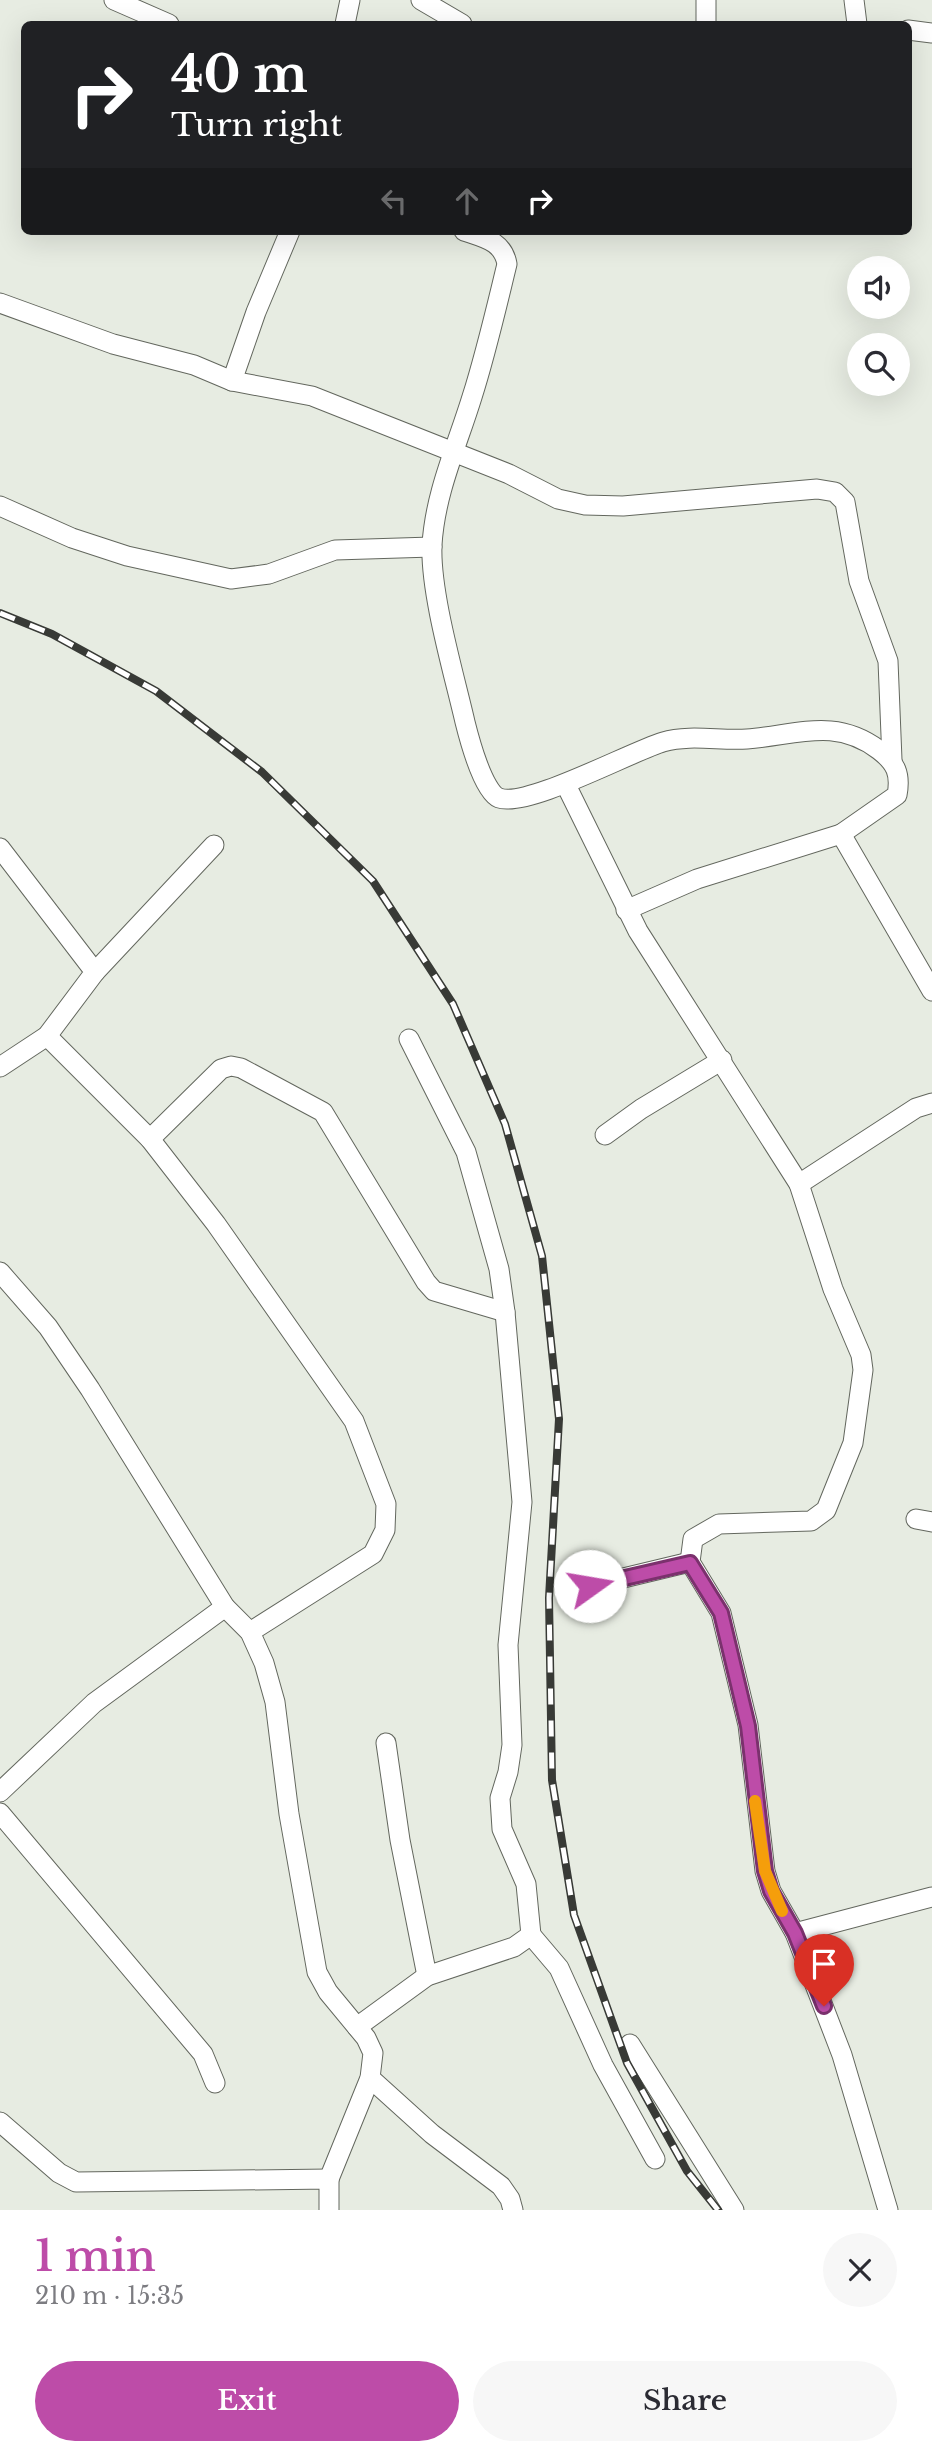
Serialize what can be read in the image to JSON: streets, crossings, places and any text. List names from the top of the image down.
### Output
{
  "page": {
    "turn": ["40 m", "Turn right"],
    "heading": ["1 min", "210 m · 15:35"],
    "buttons": ["Exit", "Share"]
  }
}
